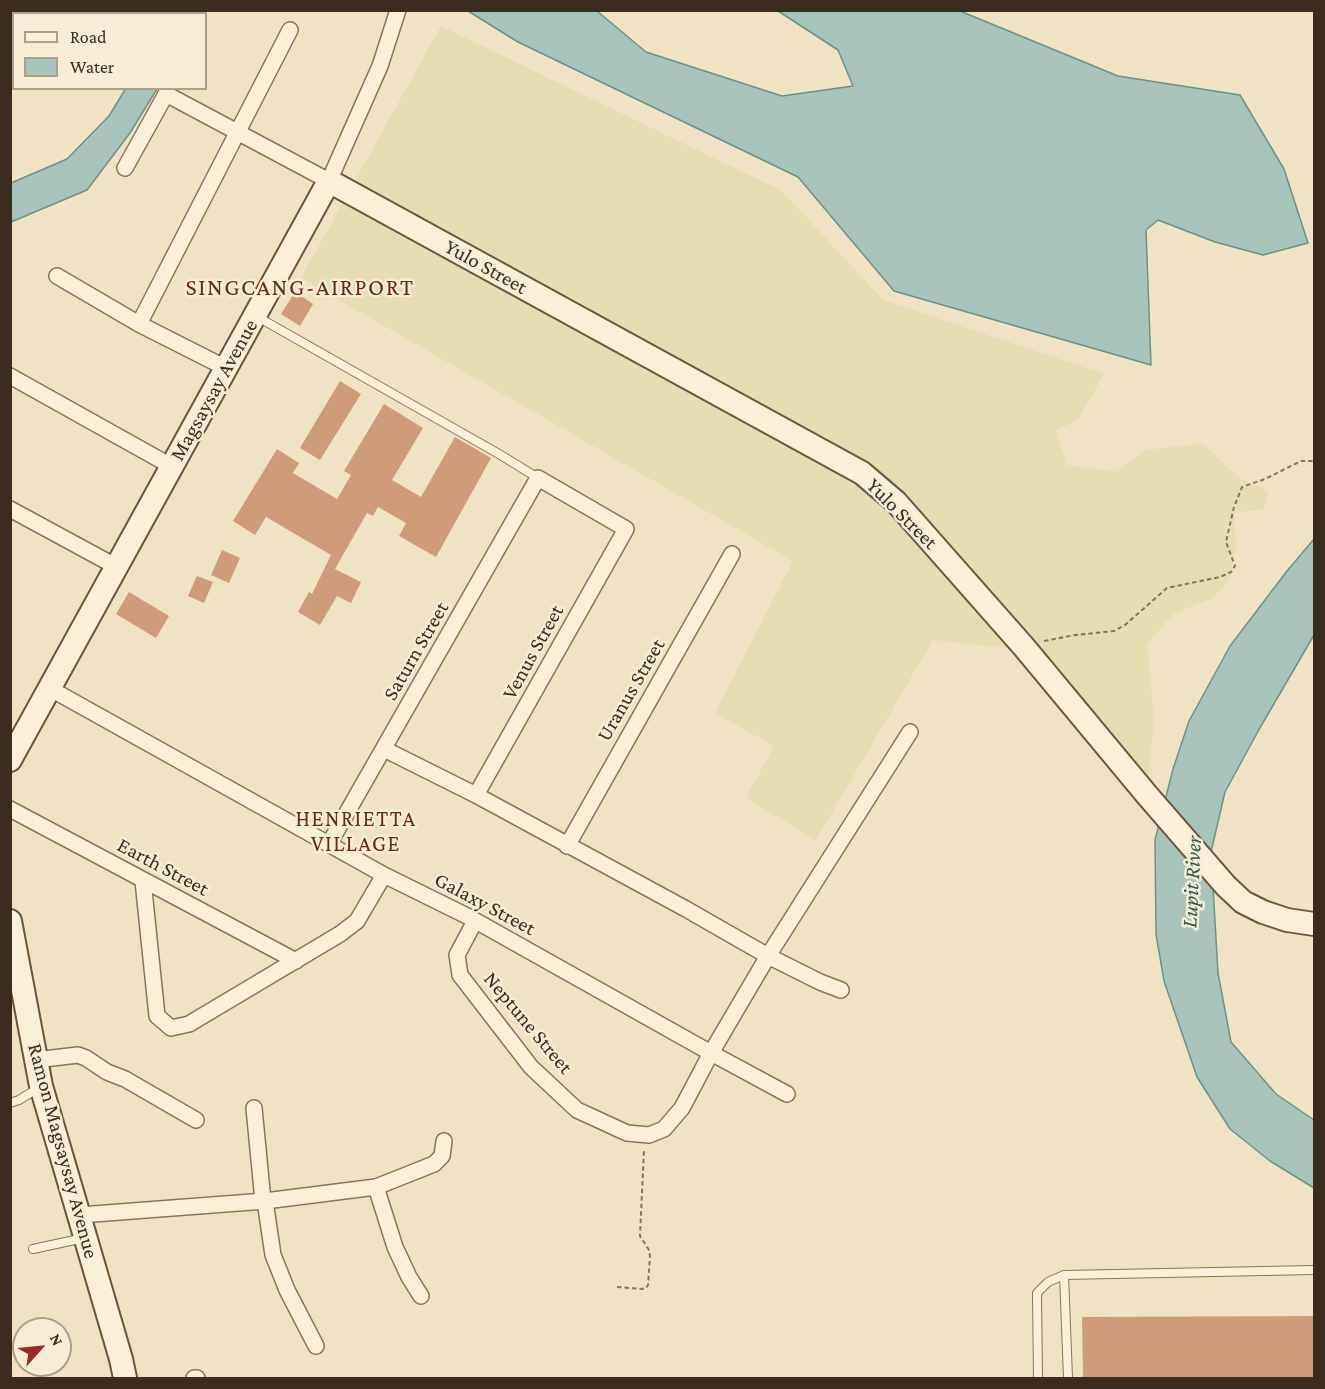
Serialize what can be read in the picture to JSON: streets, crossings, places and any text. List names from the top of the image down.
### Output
{
  "streets": {
    "street": [
      "Yulo Street",
      "Magsaysay Avenue",
      "Saturn Street",
      "Venus Street",
      "Uranus Street",
      "Earth Street",
      "Galaxy Street",
      "Neptune Street",
      "Ramon Magsaysay Avenue"
    ]
  },
  "crossings": [
    ["Yulo Street", "Magsaysay Avenue"],
    ["Magsaysay Avenue", "Galaxy Street"],
    ["Saturn Street", "Venus Street"],
    ["Saturn Street", "Galaxy Street"],
    ["Galaxy Street", "Neptune Street"]
  ],
  "districts": ["SINGCANG-AIRPORT", "HENRIETTA VILLAGE"],
  "water": ["Lupit River"],
  "legend": ["Road", "Water"],
  "north": "top right"
}
